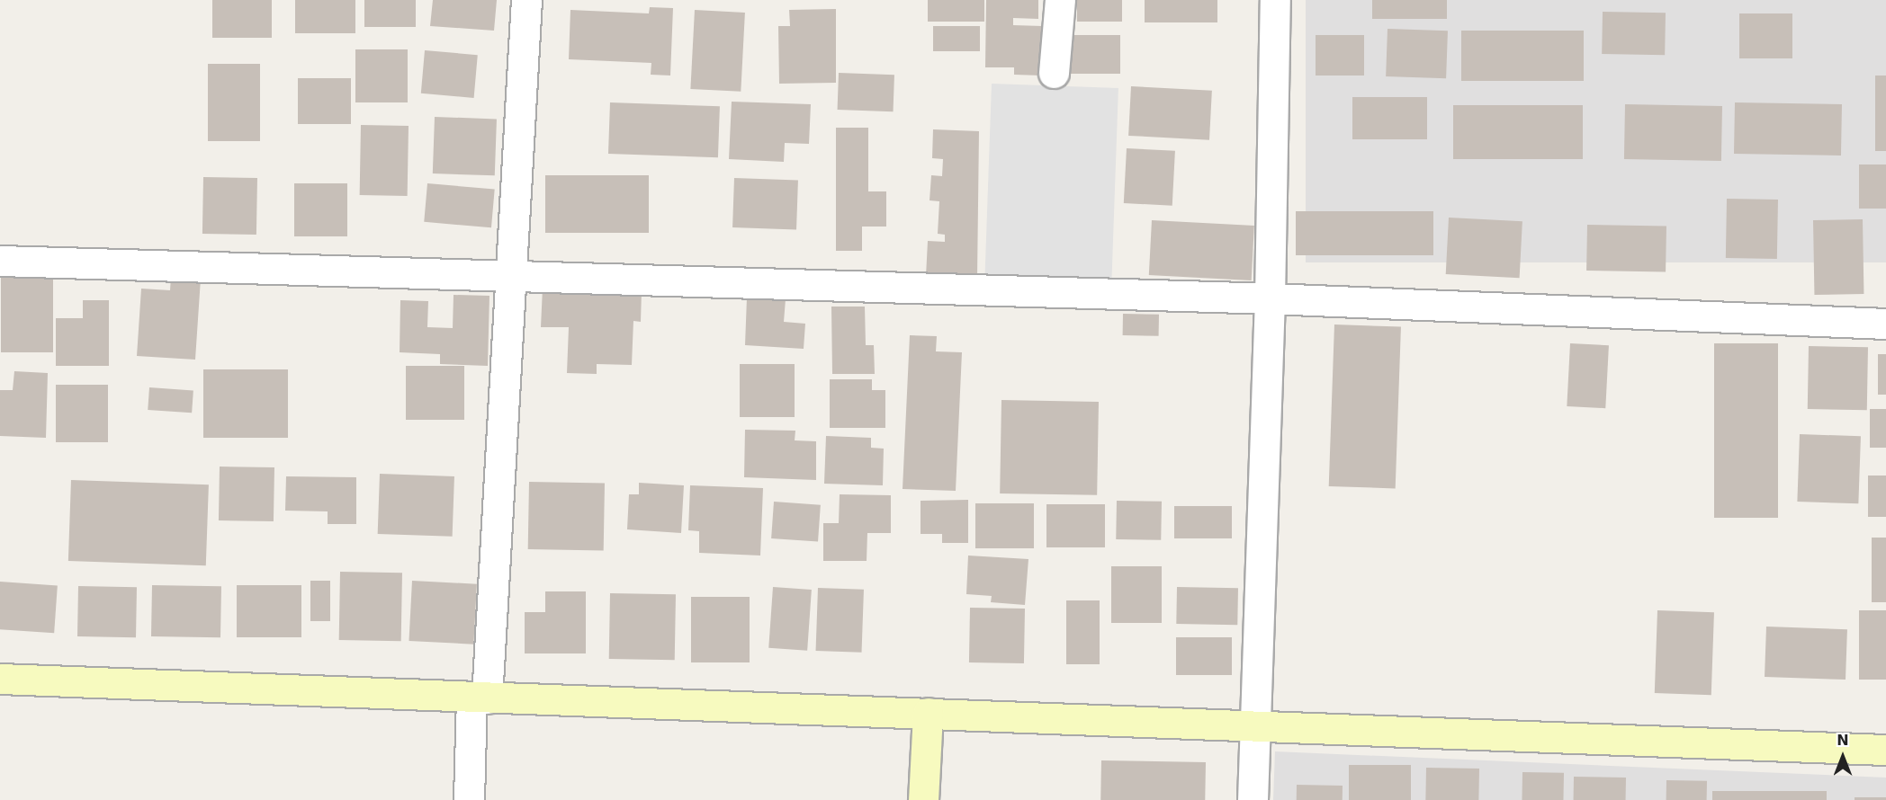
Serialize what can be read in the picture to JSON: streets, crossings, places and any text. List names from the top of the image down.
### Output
{
  "north": "top"
}
